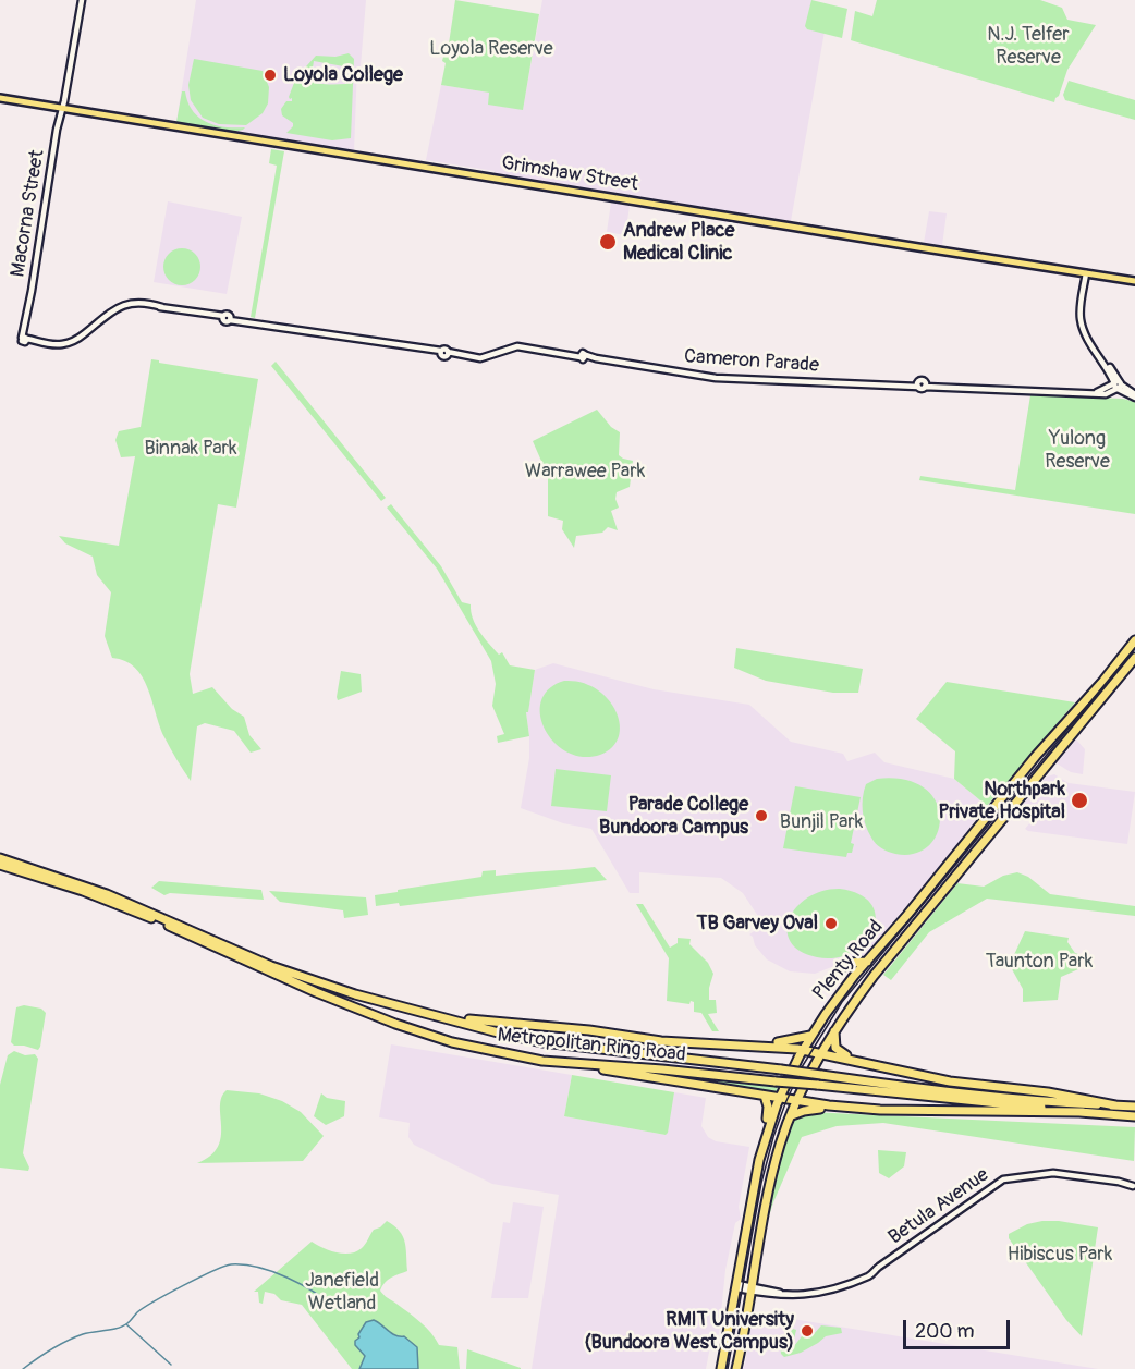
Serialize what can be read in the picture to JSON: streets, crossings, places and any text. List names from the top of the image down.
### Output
{
  "streets": {
    "highway": ["Plenty Road", "Metropolitan Ring Road"],
    "main road": ["Grimshaw Street"],
    "street": ["Macorna Street", "Cameron Parade", "Betula Avenue"]
  },
  "crossings": [
    ["Grimshaw Street", "Macorna Street"],
    ["Macorna Street", "Cameron Parade"],
    ["Plenty Road", "Betula Avenue"]
  ],
  "parks": [
    "N.J. Telfer Reserve",
    "Loyola Reserve",
    "Yulong Reserve",
    "Binnak Park",
    "Warrawee Park",
    "Bunjil Park",
    "Taunton Park",
    "Hibiscus Park",
    "Janefield Wetland"
  ],
  "places": [
    "Loyola College",
    "Andrew Place Medical Clinic",
    "Northpark Private Hospital",
    "Parade College Bundoora Campus",
    "TB Garvey Oval",
    "RMIT University (Bundoora West Campus)"
  ],
  "scale_bar": "200 m"
}
